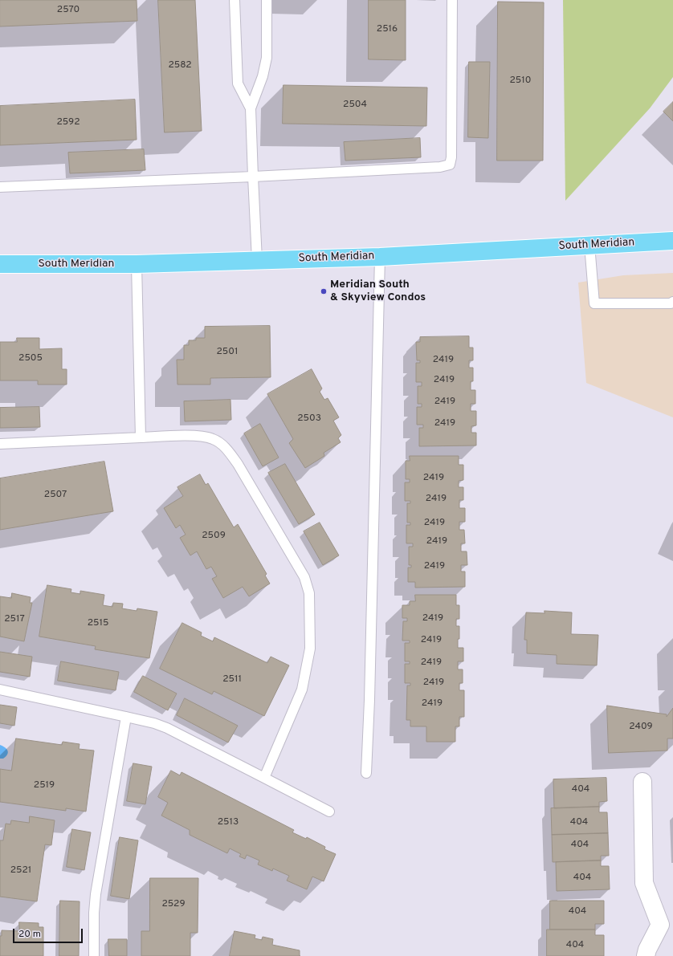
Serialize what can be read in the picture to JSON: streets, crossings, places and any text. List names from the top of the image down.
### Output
{
  "streets": {
    "main road": ["South Meridian"]
  },
  "places": ["Meridian South & Skyview Condos"],
  "house_numbers": [
    "2570",
    "2516",
    "2582",
    "2510",
    "2504",
    "2592",
    "2501",
    "2505",
    "2419",
    "2419",
    "2419",
    "2503",
    "2419",
    "2419",
    "2507",
    "2419",
    "2419",
    "2509",
    "2419",
    "2419",
    "2419",
    "2517",
    "2515",
    "2419",
    "2419",
    "2511",
    "2419",
    "2419",
    "2409",
    "2519",
    "404",
    "2513",
    "404",
    "404",
    "2521",
    "404",
    "2529",
    "404",
    "404"
  ],
  "scale_bar": "20 m"
}
